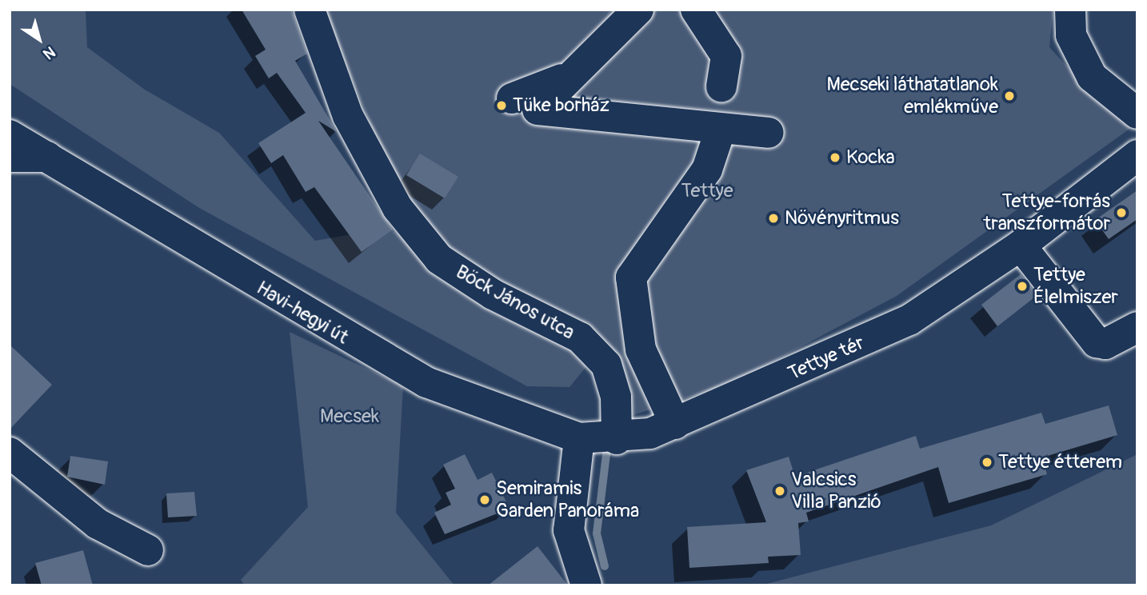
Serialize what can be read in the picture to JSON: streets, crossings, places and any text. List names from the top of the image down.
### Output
{
  "streets": {
    "street": ["Böck János utca", "Havi-hegyi út", "Tettye tér"]
  },
  "crossings": [
    ["Böck János utca", "Havi-hegyi út"],
    ["Böck János utca", "Tettye tér"],
    ["Havi-hegyi út", "Tettye tér"]
  ],
  "parks": ["Tettye", "Mecsek"],
  "places": [
    "Mecseki láthatatlanok emlékműve",
    "Tüke borház",
    "Kocka",
    "Tettye-forrás transzformátor",
    "Növényritmus",
    "Tettye Élelmiszer",
    "Tettye étterem",
    "Valcsics Villa Panzió",
    "Semiramis Garden Panoráma"
  ],
  "north": "bottom right"
}
